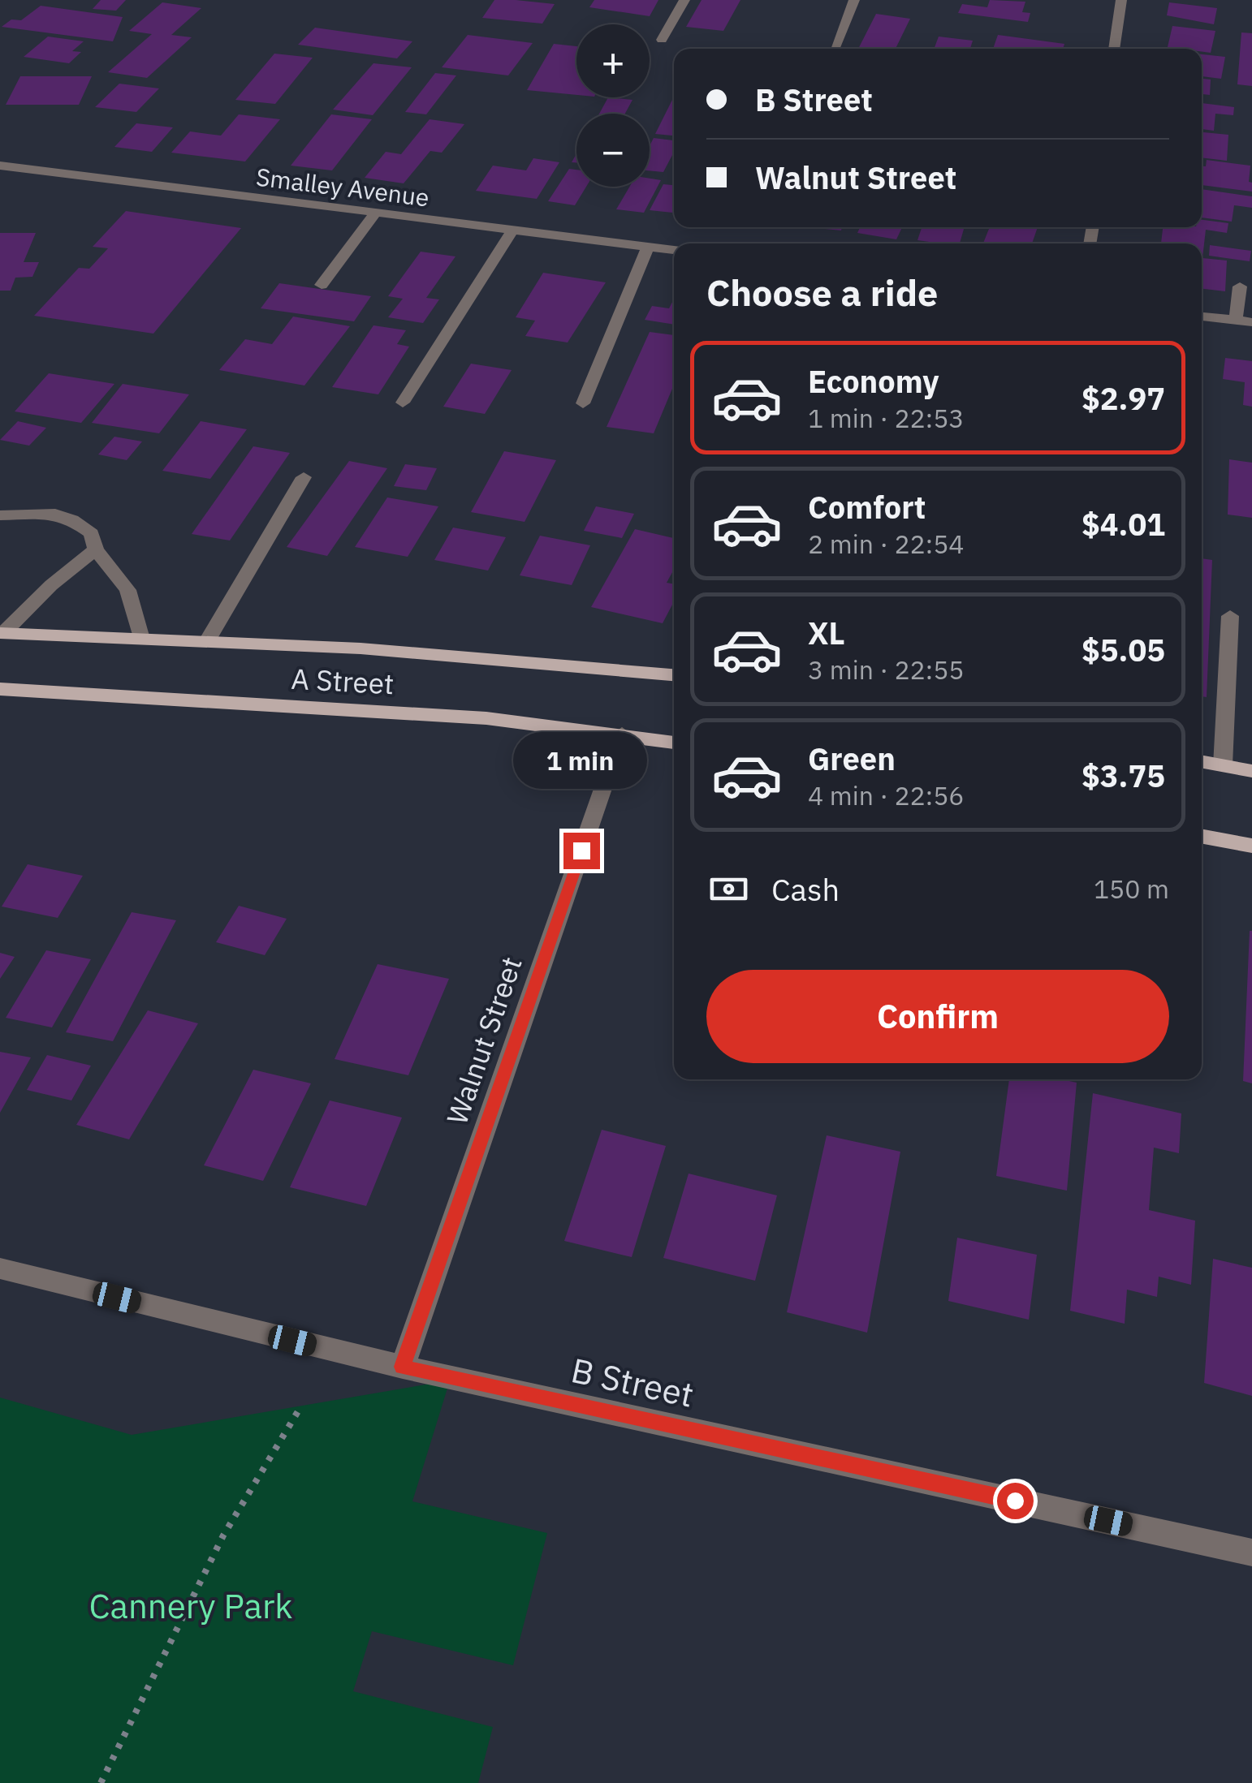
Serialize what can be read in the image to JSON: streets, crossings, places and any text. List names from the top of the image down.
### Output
{
  "streets": {
    "main road": ["A Street"],
    "street": ["Smalley Avenue", "Walnut Street", "B Street"]
  },
  "crossings": [
    ["A Street", "Walnut Street"],
    ["Walnut Street", "B Street"]
  ],
  "parks": ["Cannery Park"],
  "page": {
    "map_buttons": ["+", "−"],
    "banner": ["B Street", "Walnut Street"],
    "heading": "Choose a ride",
    "list": [
      {
        "name": "Economy",
        "note": "1 min · 22:53",
        "value": "$2.97"
      },
      {
        "name": "Comfort",
        "note": "2 min · 22:54",
        "value": "$4.01"
      },
      {
        "name": "XL",
        "note": "3 min · 22:55",
        "value": "$5.05"
      },
      {
        "name": "Green",
        "note": "4 min · 22:56",
        "value": "$3.75"
      }
    ],
    "bubble": "1 min",
    "pay": ["Cash", "150 m"],
    "buttons": "Confirm"
  }
}
